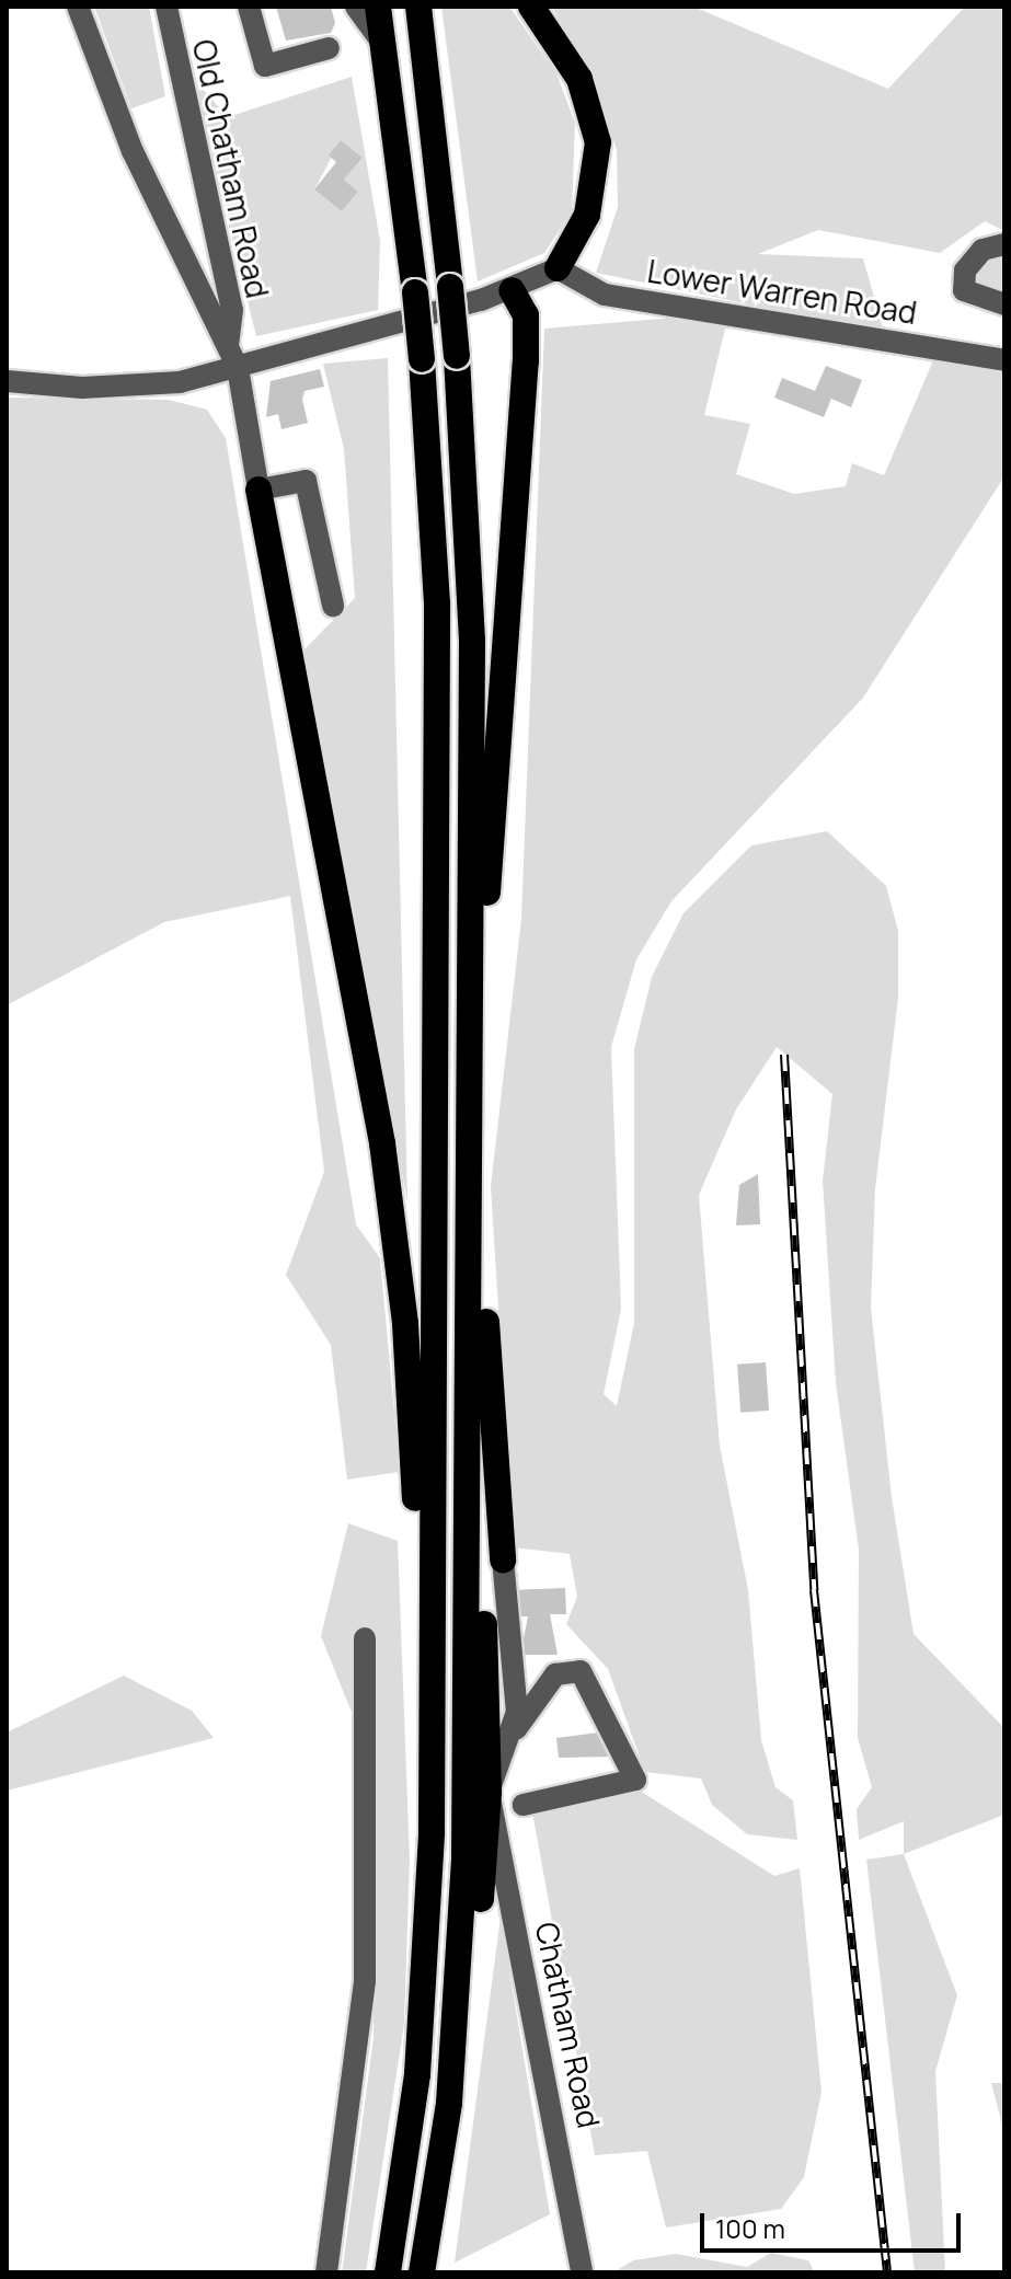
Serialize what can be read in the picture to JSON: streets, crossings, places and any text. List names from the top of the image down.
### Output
{
  "streets": {
    "street": ["Old Chatham Road", "Lower Warren Road", "Chatham Road"]
  },
  "scale_bar": "100 m"
}
